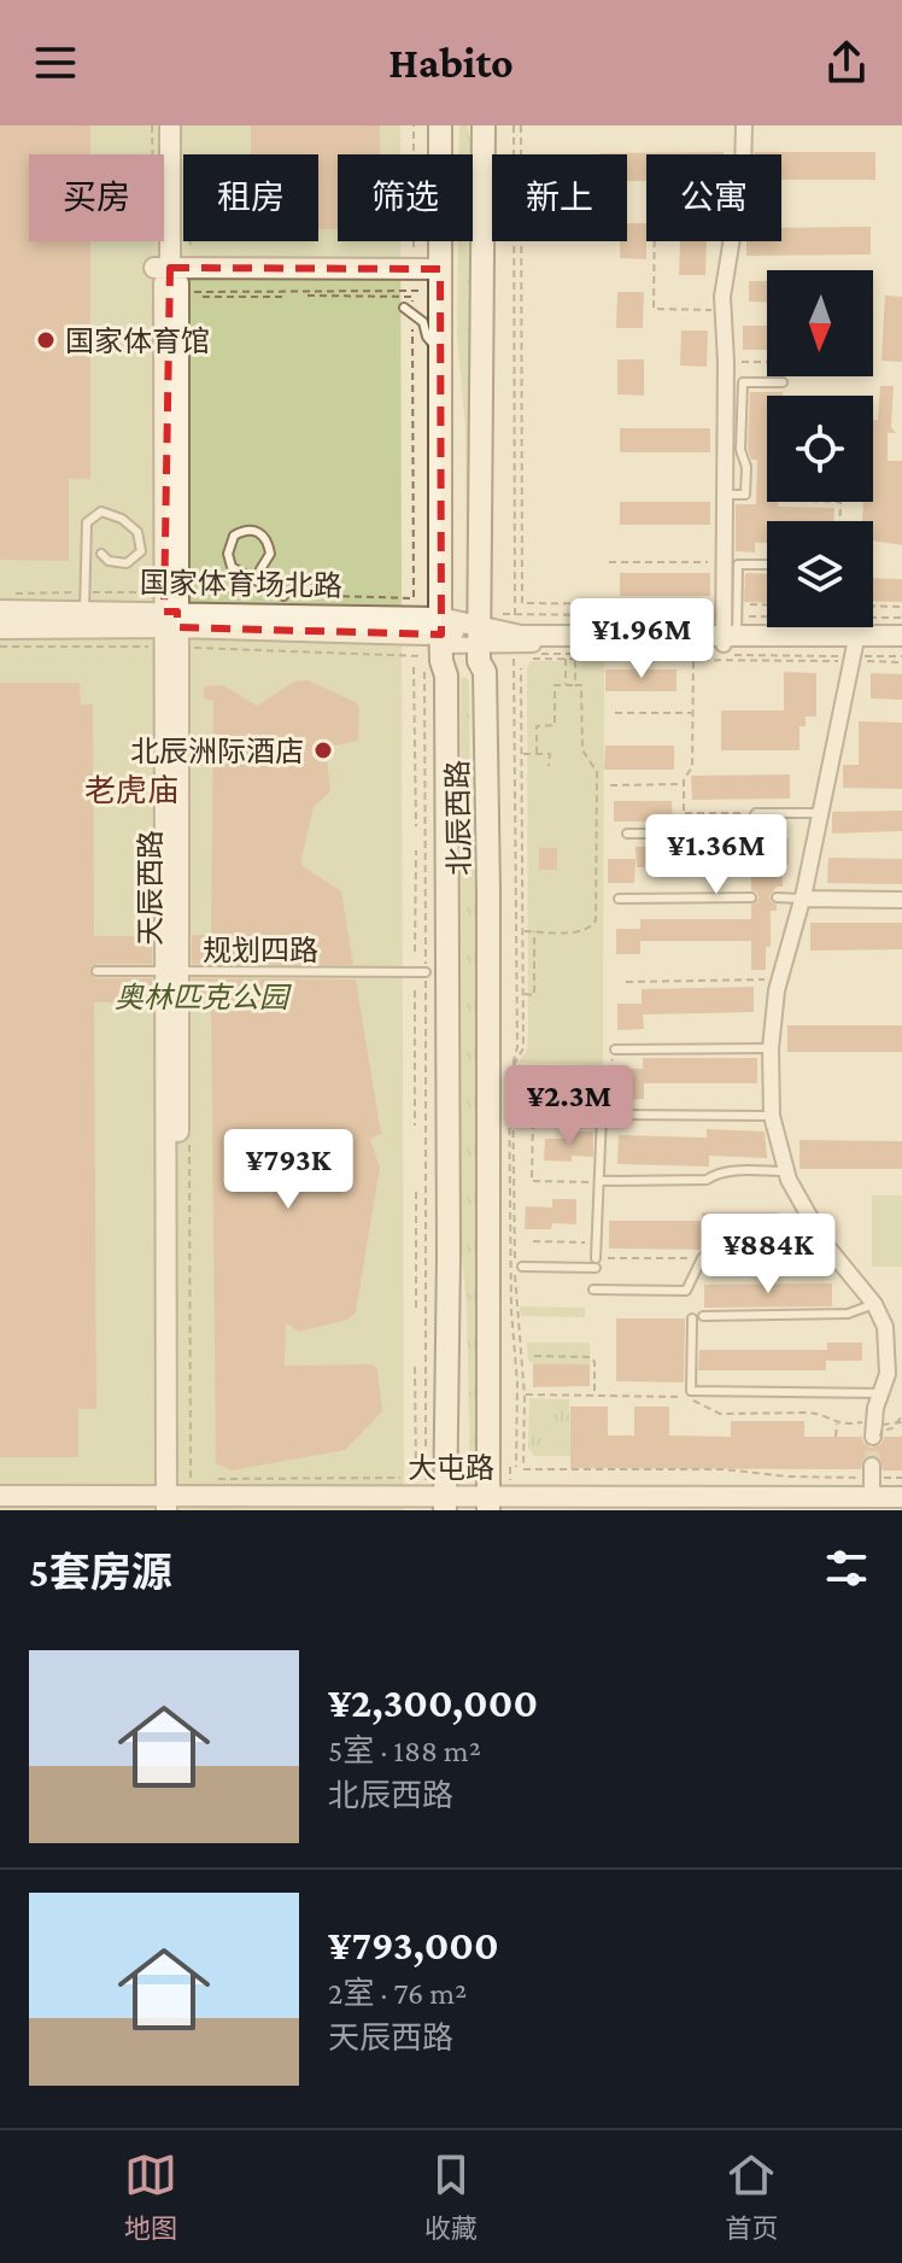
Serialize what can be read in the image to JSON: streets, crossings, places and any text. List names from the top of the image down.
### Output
{
  "streets": {
    "main road": ["北辰西路"],
    "street": ["国家体育场北路", "天辰西路", "大屯路"],
    "lane": ["规划四路"]
  },
  "crossings": [
    ["国家体育场北路", "北辰西路"],
    ["国家体育场北路", "天辰西路"],
    ["北辰西路", "大屯路"],
    ["天辰西路", "规划四路"],
    ["天辰西路", "大屯路"]
  ],
  "districts": ["老虎庙"],
  "parks": ["奥林匹克公园"],
  "places": ["国家体育馆", "北辰洲际酒店"],
  "north": "bottom",
  "page": {
    "header": "Habito",
    "chip": [
      "买房",
      "租房",
      "筛选",
      "新上",
      "公寓"
    ],
    "price": [
      "¥1.96M",
      "¥1.36M",
      "¥2.3M",
      "¥793K",
      "¥884K"
    ],
    "heading": "5套房源",
    "list": [
      {
        "name": "¥2,300,000",
        "note": "5室 · 188 m² · 北辰西路"
      },
      {
        "name": "¥793,000",
        "note": "2室 · 76 m² · 天辰西路"
      }
    ],
    "tabs": ["地图", "收藏", "首页"]
  }
}
